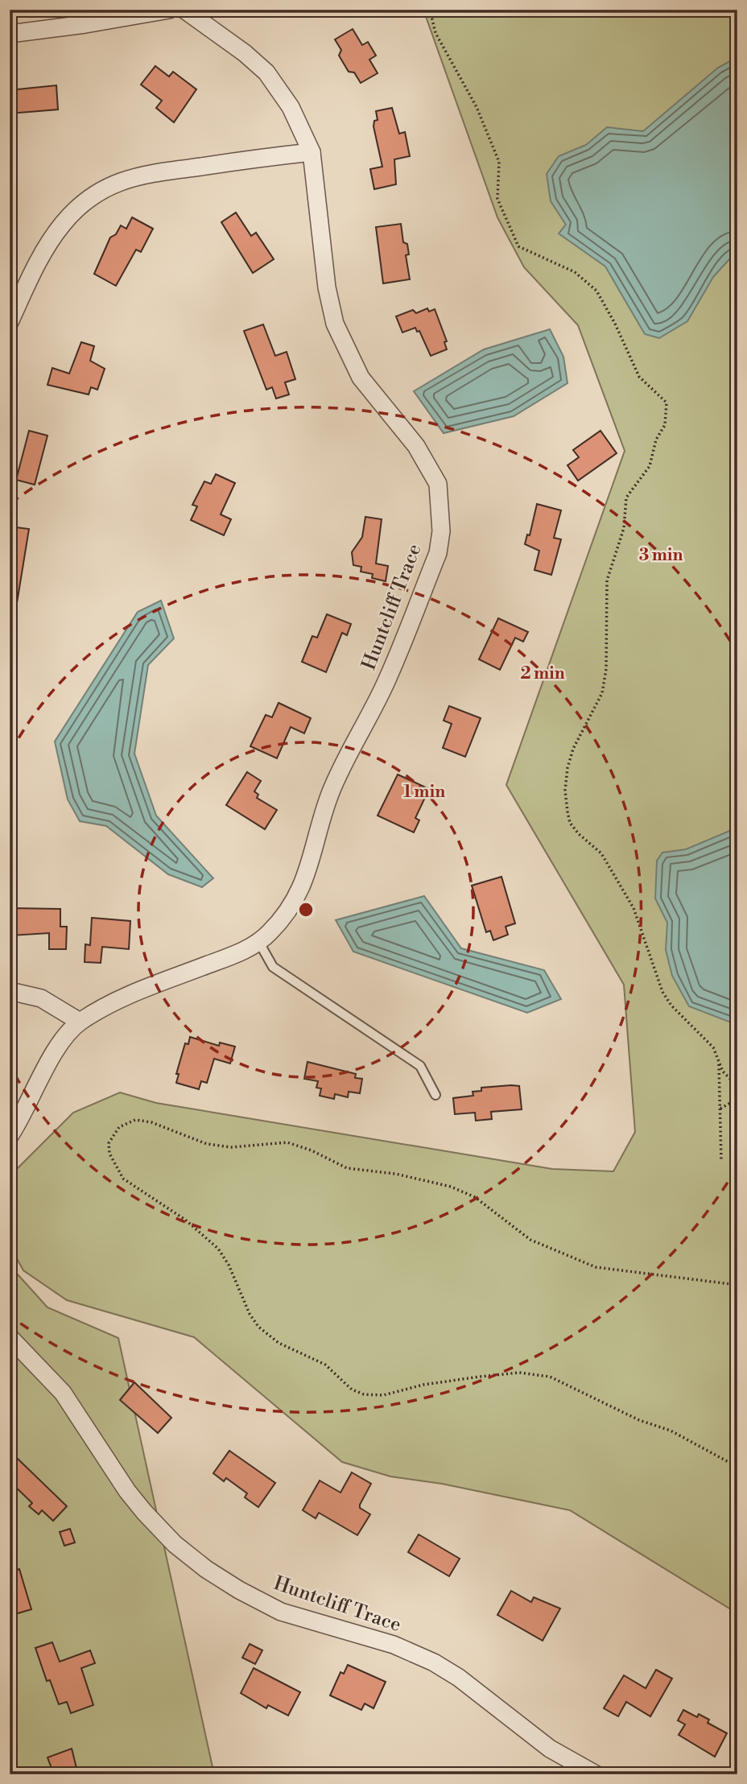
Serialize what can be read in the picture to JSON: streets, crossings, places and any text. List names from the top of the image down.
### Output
{
  "streets": {
    "street": ["Huntcliff Trace"]
  },
  "rings": ["3 min", "2 min", "1 min"]
}
